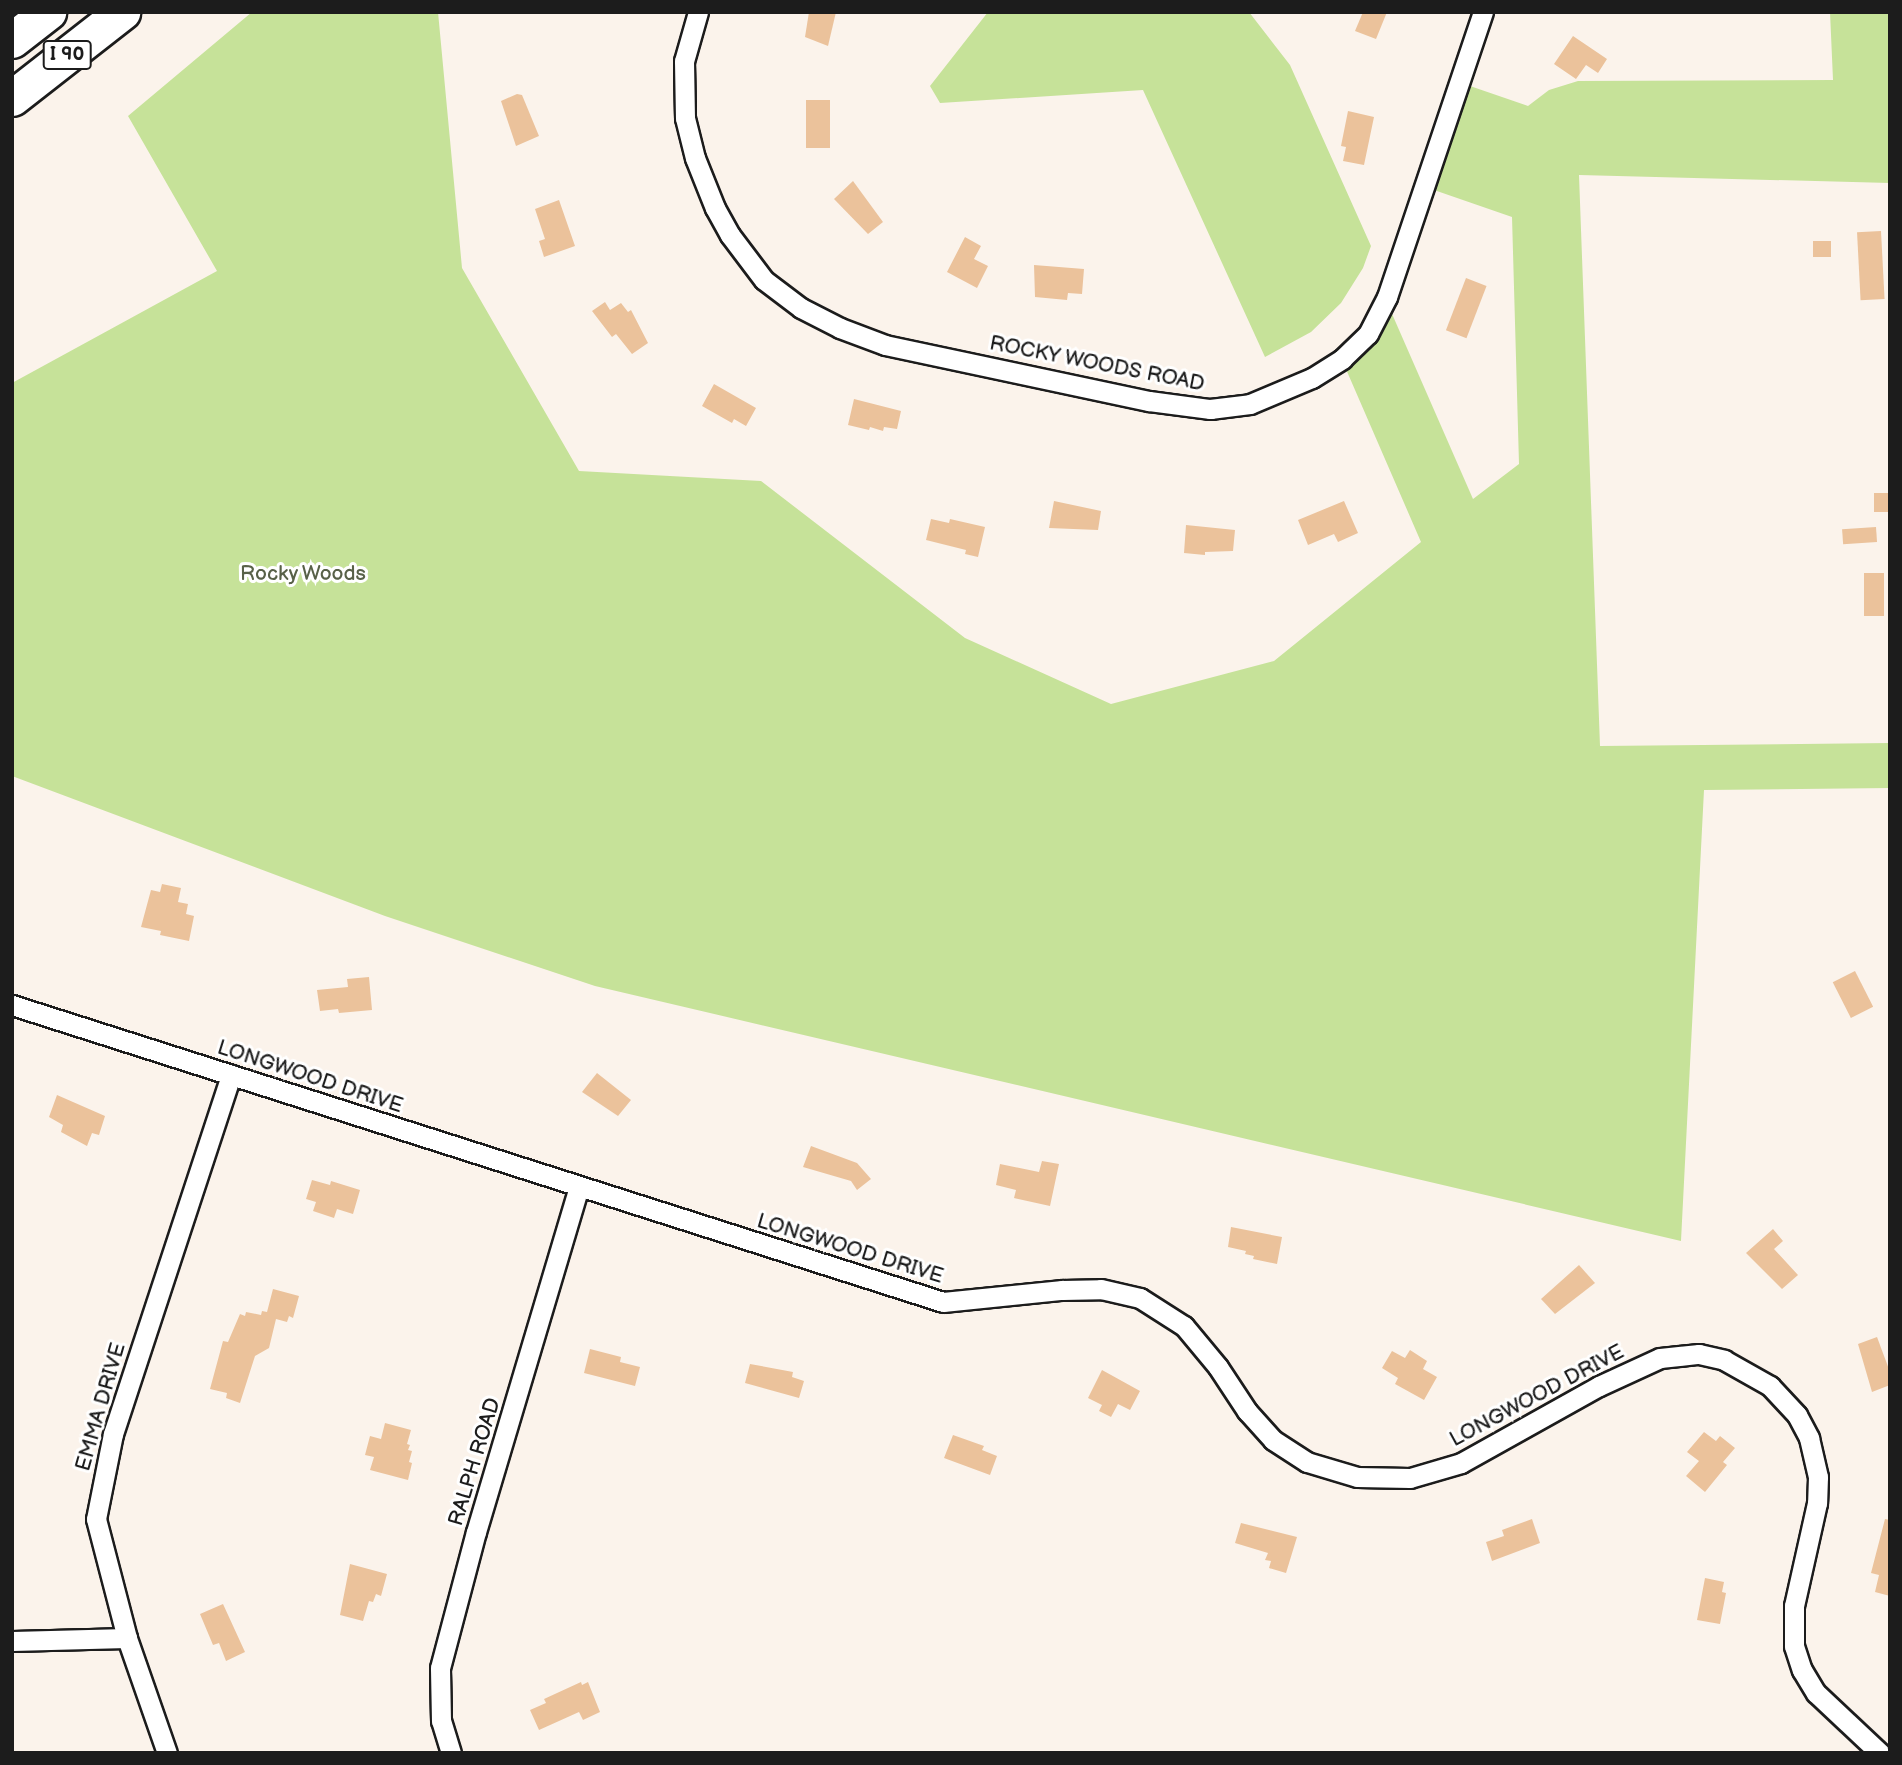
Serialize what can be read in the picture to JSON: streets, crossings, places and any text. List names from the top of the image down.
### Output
{
  "streets": {
    "highway": ["I 90"],
    "street": [
      "ROCKY WOODS ROAD",
      "LONGWOOD DRIVE",
      "EMMA DRIVE",
      "RALPH ROAD"
    ]
  },
  "crossings": [
    ["LONGWOOD DRIVE", "EMMA DRIVE"],
    ["LONGWOOD DRIVE", "RALPH ROAD"]
  ],
  "parks": ["Rocky Woods"]
}
